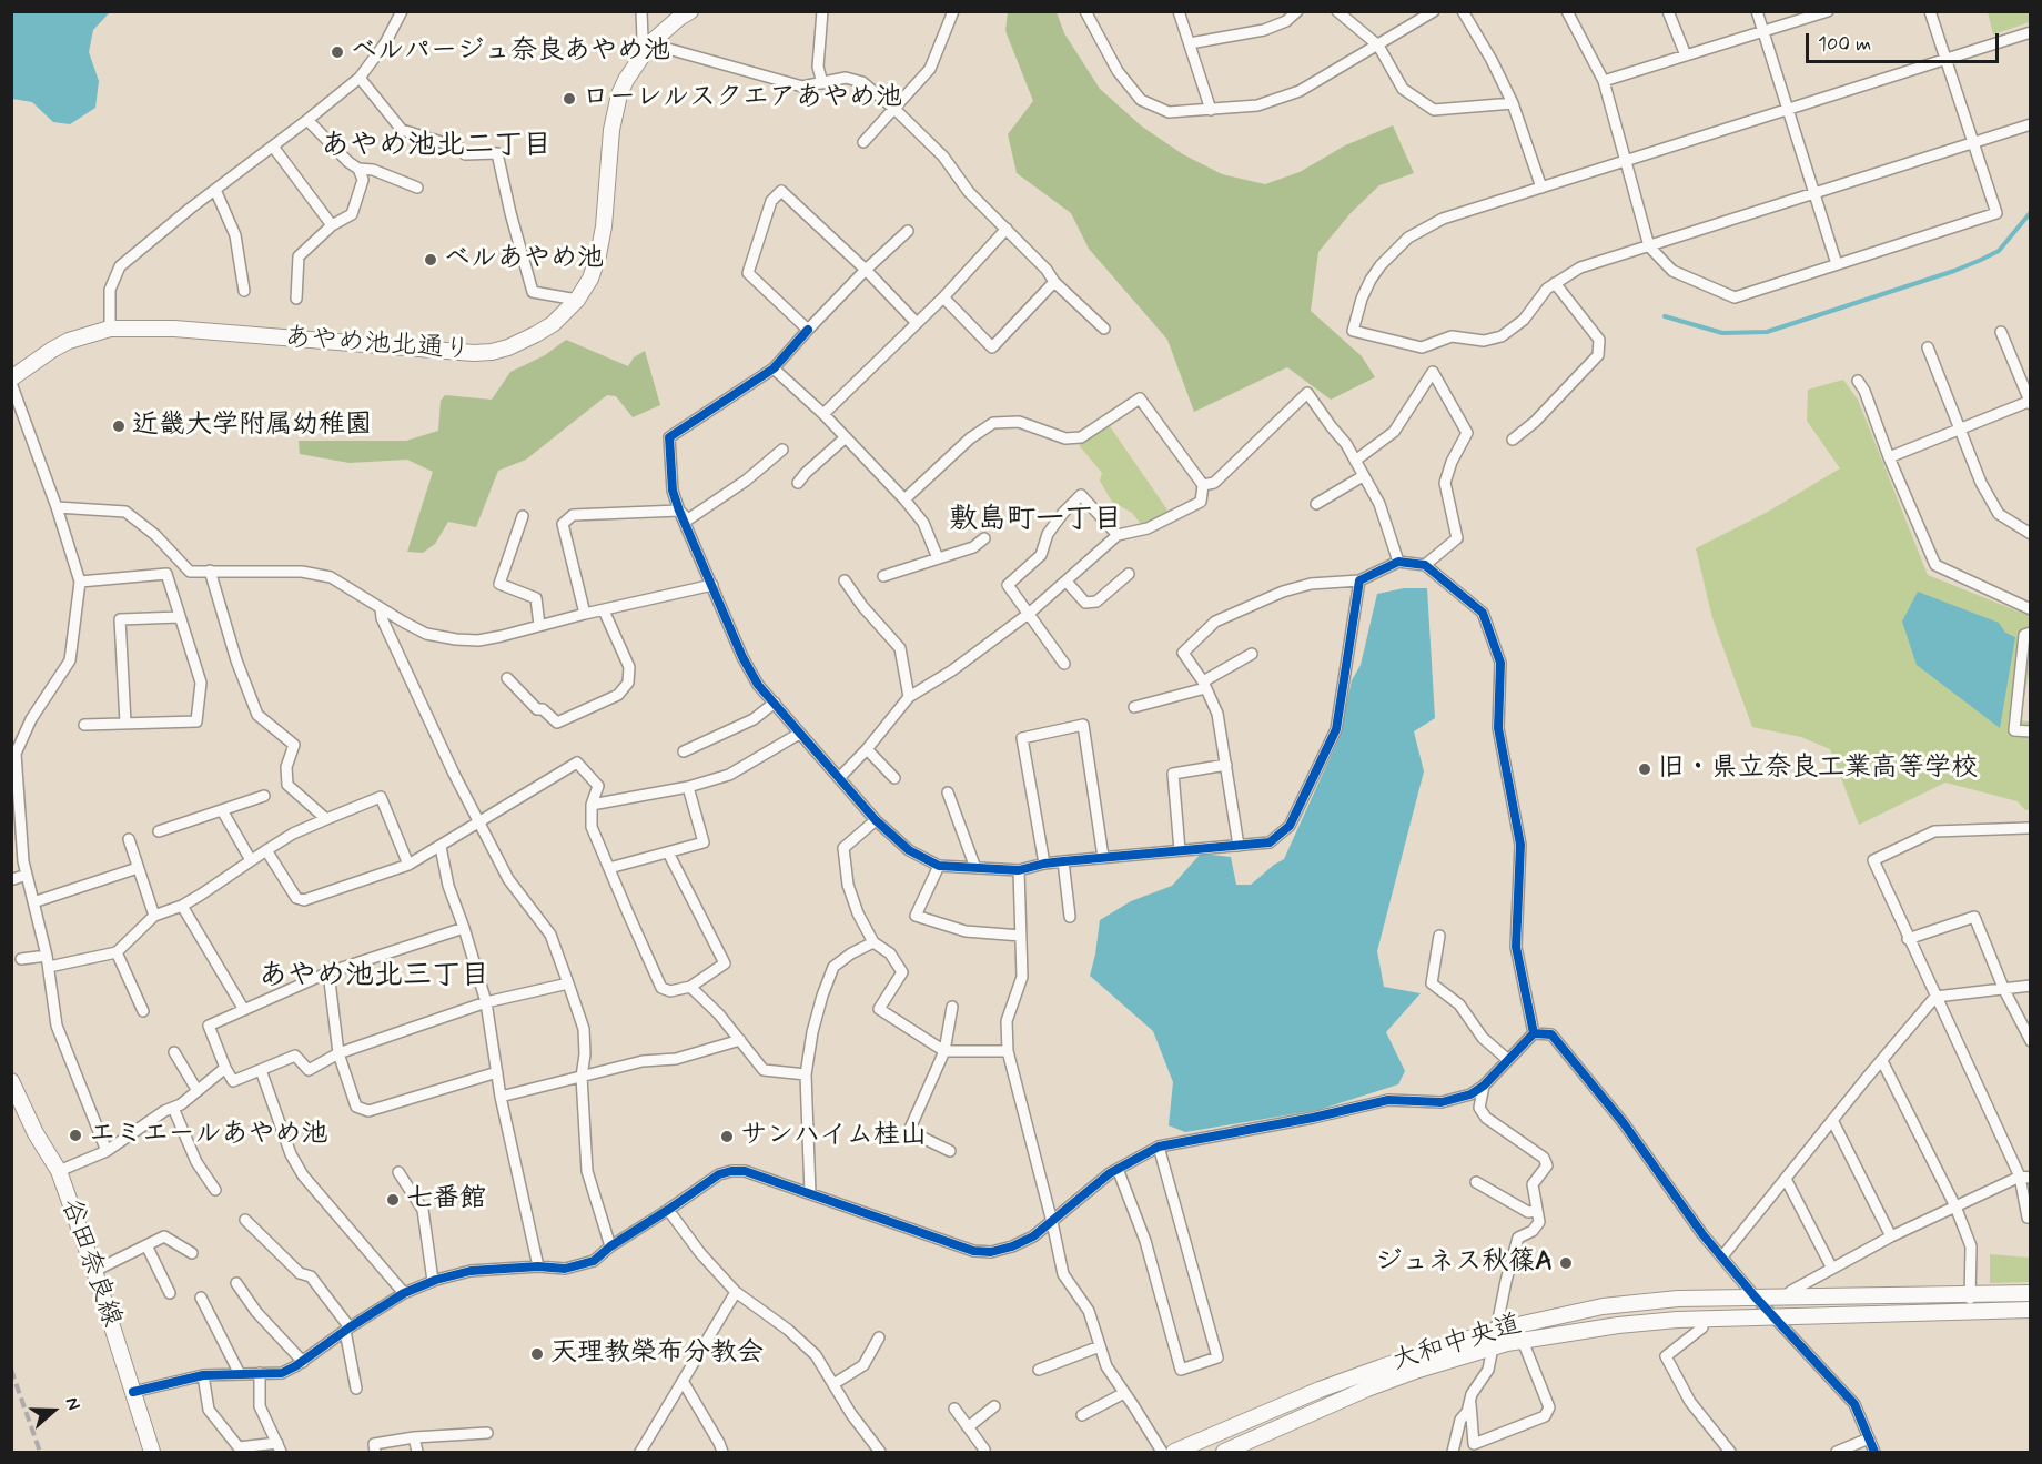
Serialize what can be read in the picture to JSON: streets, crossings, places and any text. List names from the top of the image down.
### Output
{
  "streets": {
    "street": ["あやめ池北通り", "谷田奈良線", "大和中央道"]
  },
  "districts": ["あやめ池北二丁目", "敷島町一丁目", "あやめ池北三丁目"],
  "places": [
    "ベルパージュ奈良あやめ池",
    "ローレルスクエアあやめ池",
    "ベルあやめ池",
    "近畿大学附属幼稚園",
    "旧・県立奈良工業高等学校",
    "エミエールあやめ池",
    "サンハイム桂山",
    "七番館",
    "ジュネス秋篠A",
    "天理教榮布分教会"
  ],
  "scale_bar": "100 m",
  "north": "right"
}
